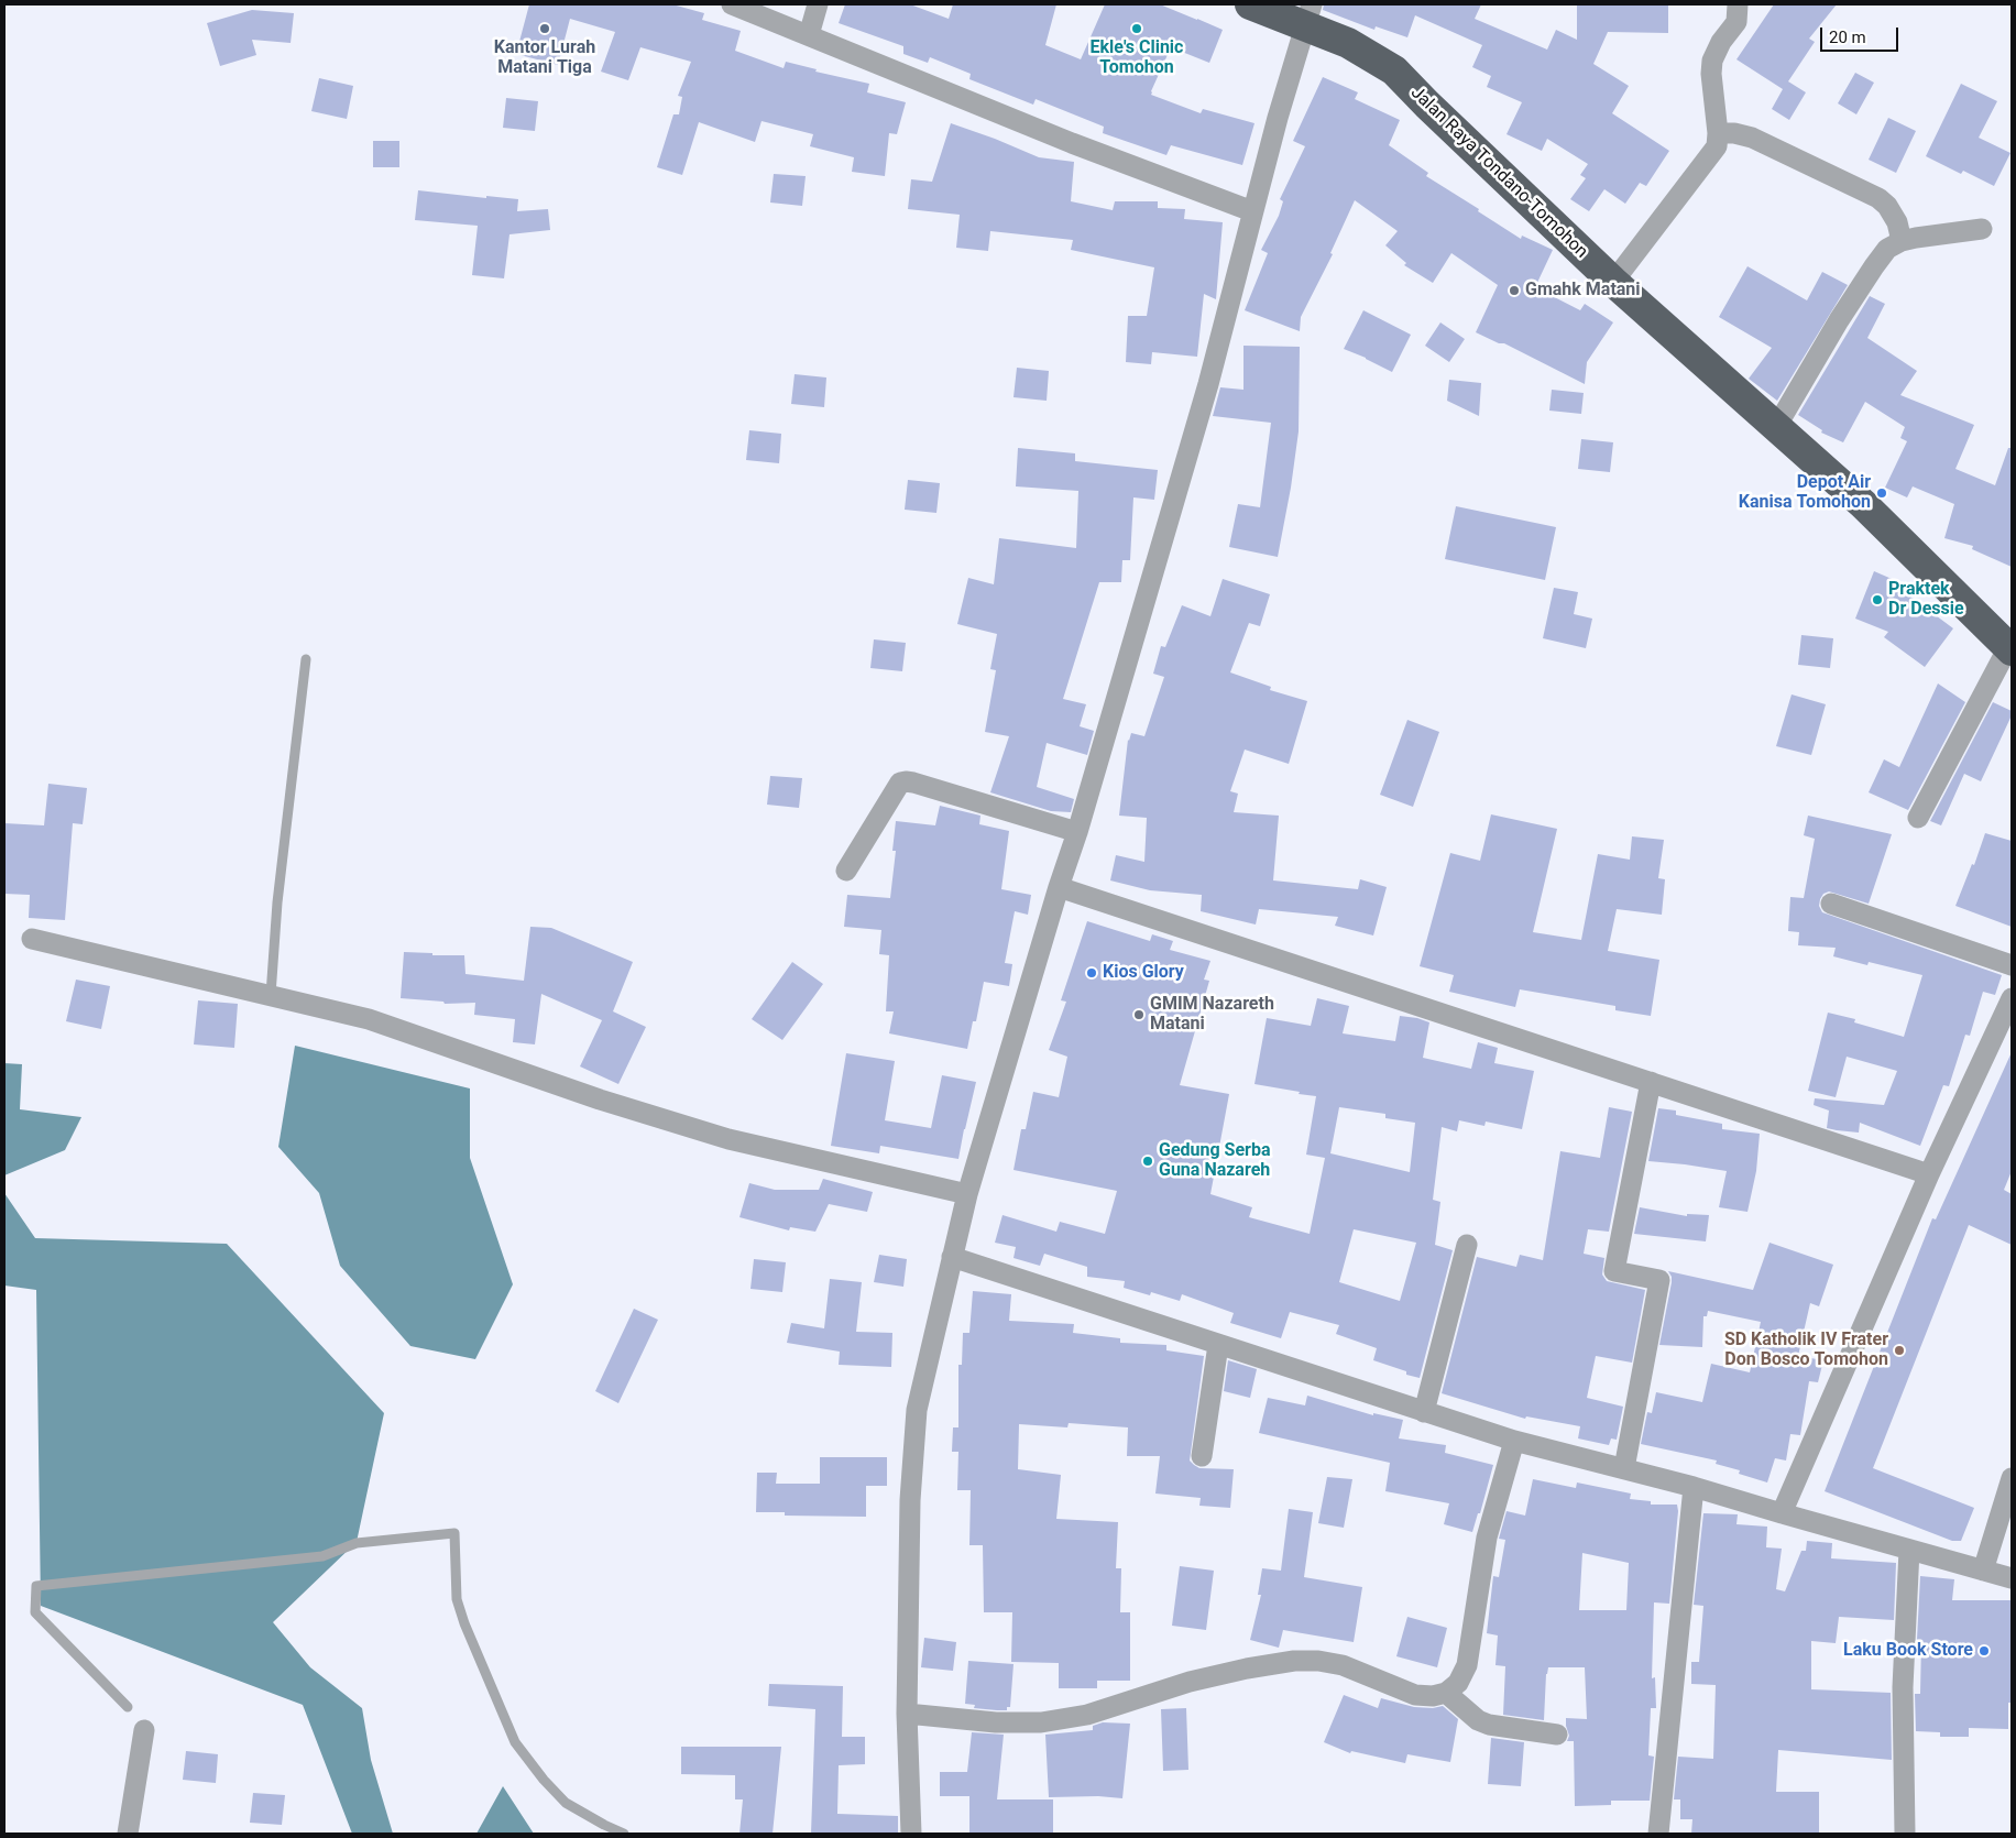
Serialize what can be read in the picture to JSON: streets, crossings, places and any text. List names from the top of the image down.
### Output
{
  "streets": {
    "highway": ["Jalan Raya Tondano-Tomohon"]
  },
  "places": [
    "Kantor Lurah Matani Tiga",
    "Ekle's Clinic Tomohon",
    "Gmahk Matani",
    "Depot Air Kanisa Tomohon",
    "Praktek Dr Dessie",
    "Kios Glory",
    "GMIM Nazareth Matani",
    "Gedung Serba Guna Nazareh",
    "SD Katholik IV Frater Don Bosco Tomohon",
    "Laku Book Store"
  ],
  "scale_bar": "20 m"
}
